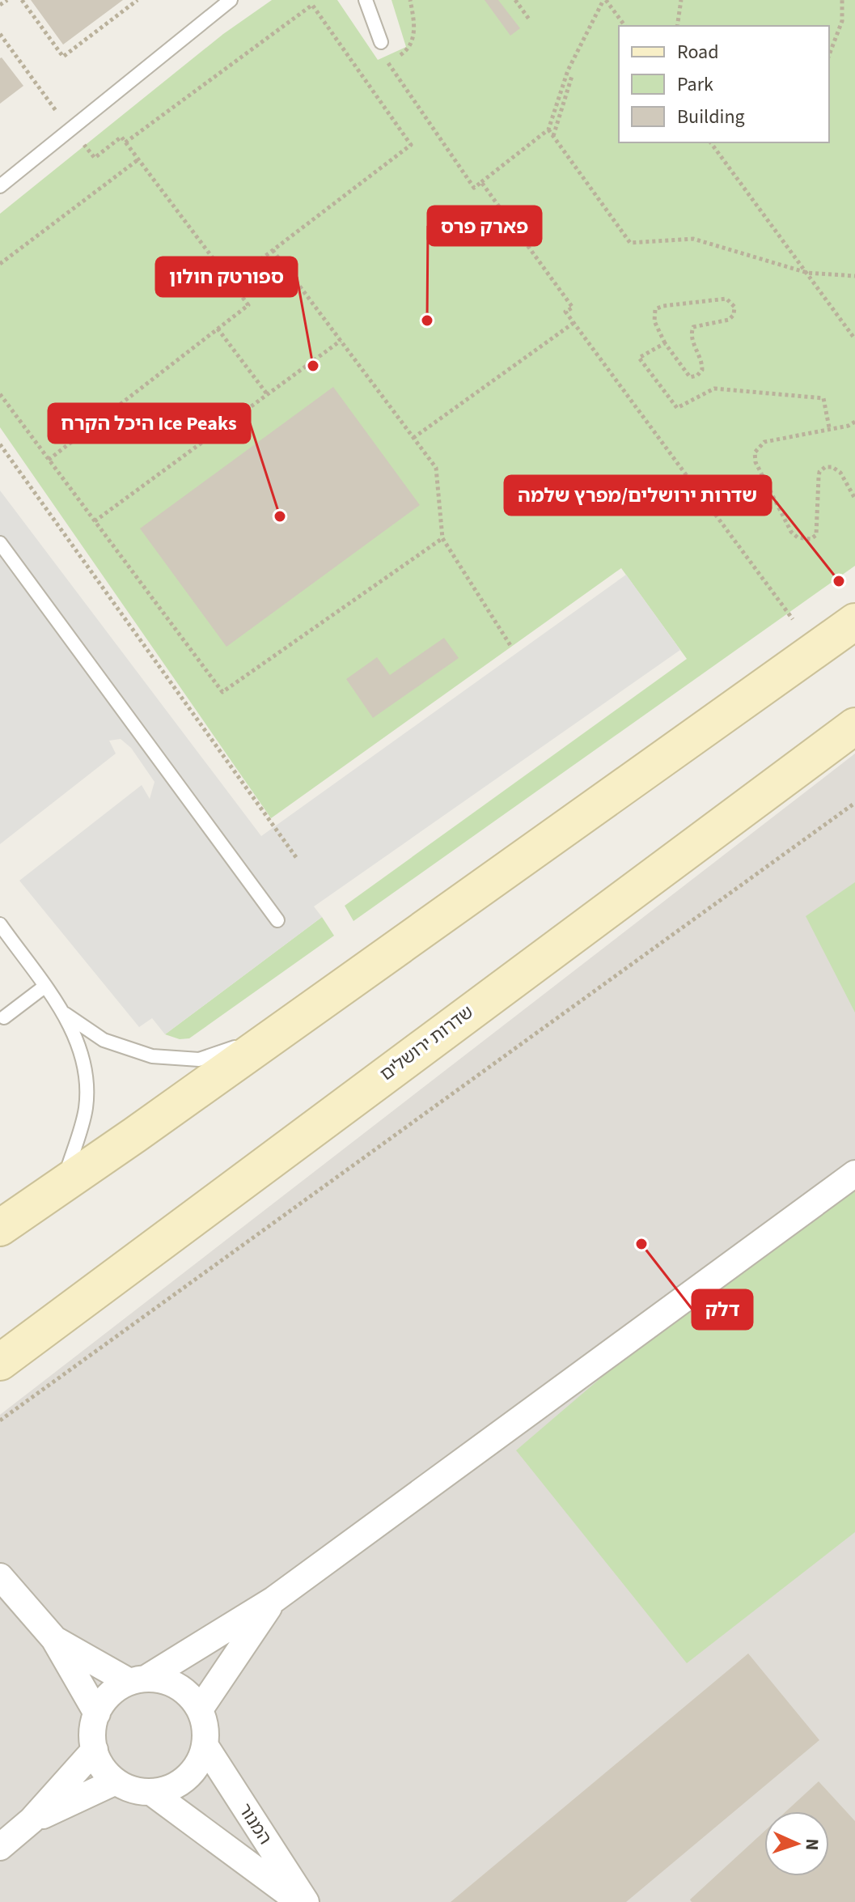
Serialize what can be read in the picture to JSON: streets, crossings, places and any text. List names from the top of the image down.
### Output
{
  "streets": {
    "main road": ["שדרות ירושלים"],
    "street": ["המנור"]
  },
  "places": [
    "פארק פרס",
    "ספורטק חולון",
    "היכל הקרח Ice Peaks",
    "שדרות ירושלים/מפרץ שלמה",
    "דלק"
  ],
  "legend": ["Road", "Park", "Building"],
  "north": "right"
}
